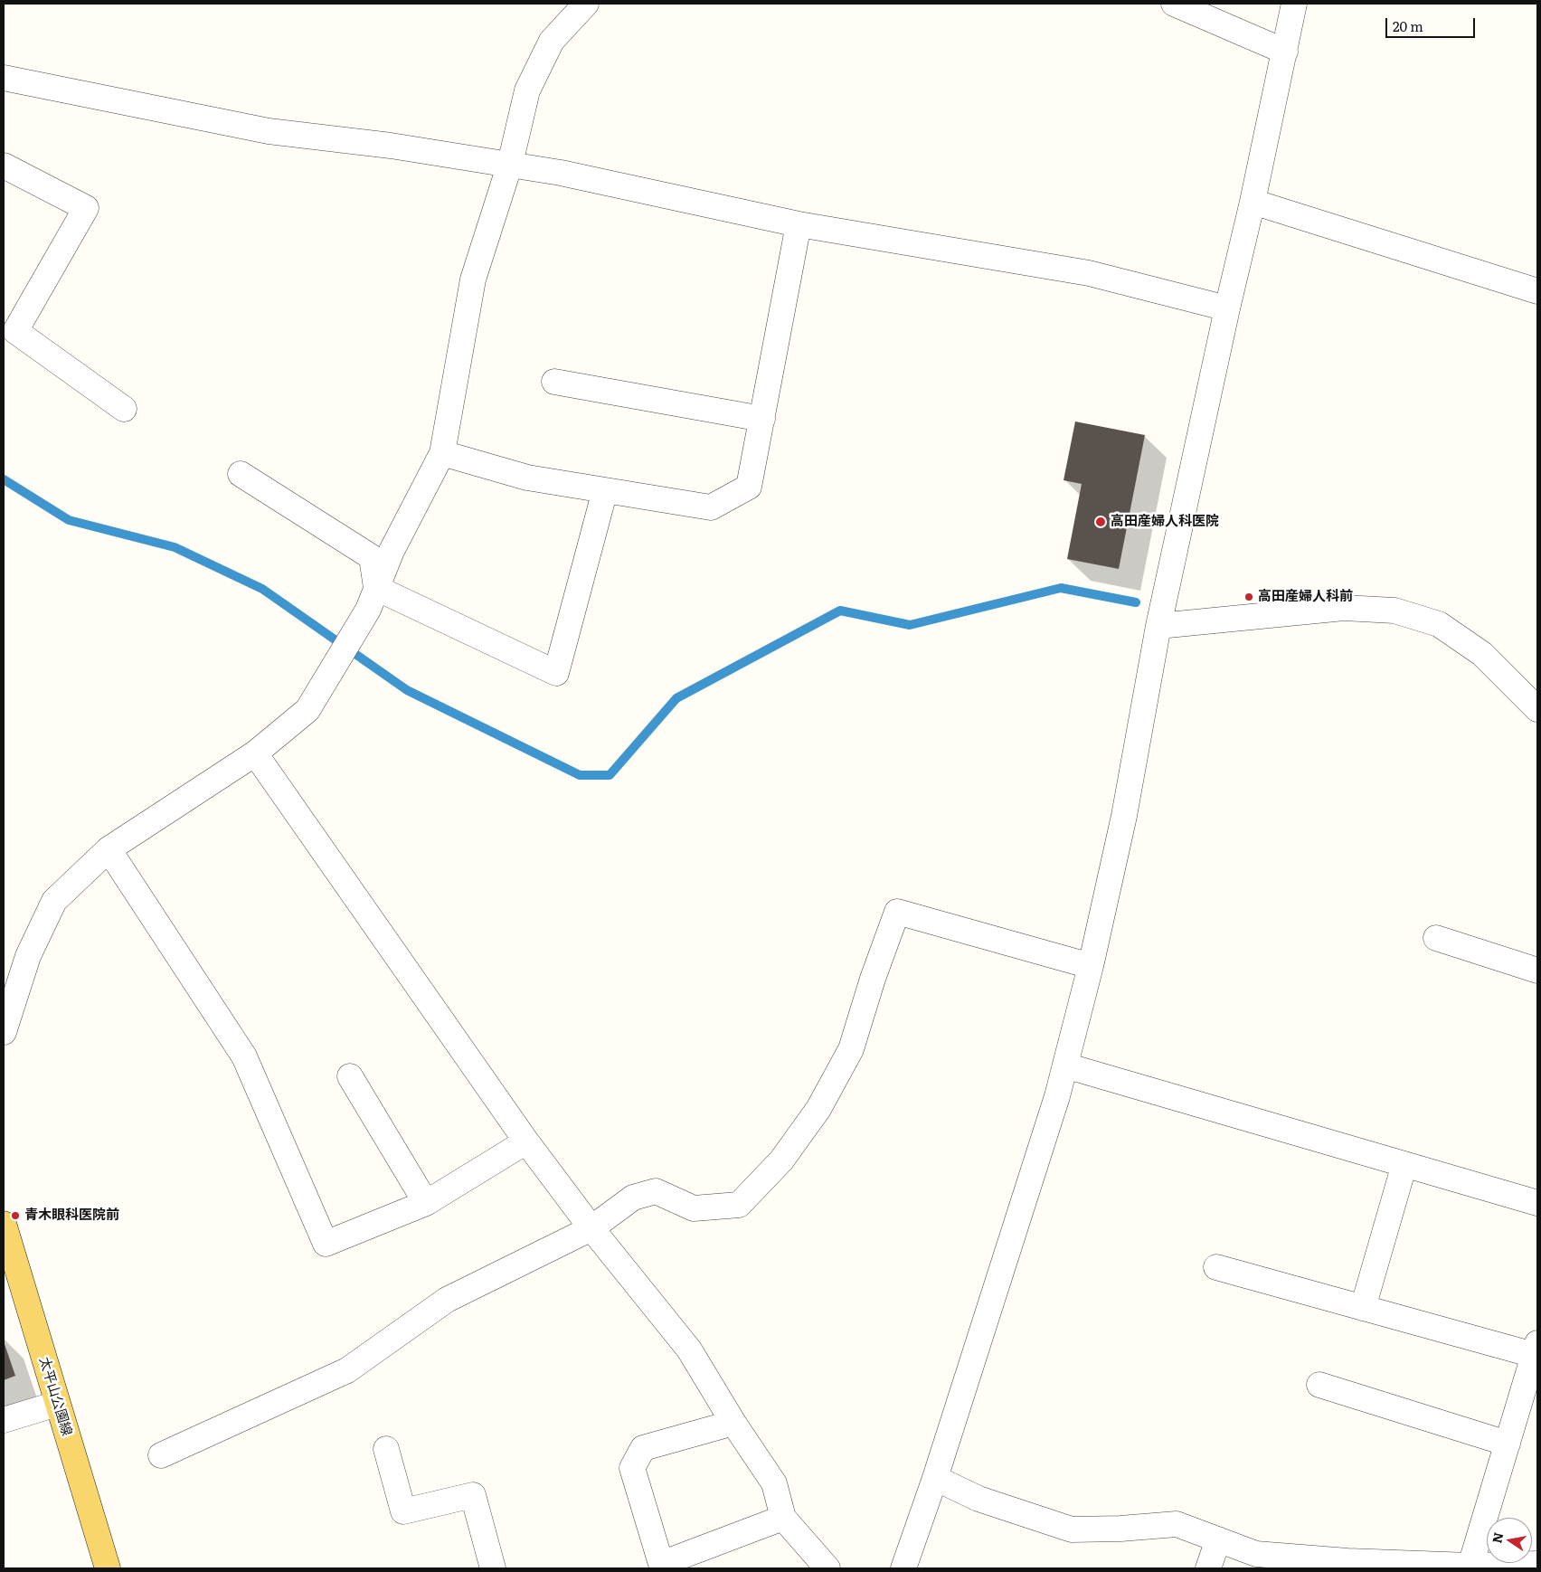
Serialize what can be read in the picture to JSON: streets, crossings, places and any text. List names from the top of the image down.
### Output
{
  "streets": {
    "main road": ["太平山公園線"]
  },
  "places": ["高田産婦人科医院", "高田産婦人科前", "青木眼科医院前"],
  "scale_bar": "20 m",
  "north": "left"
}
